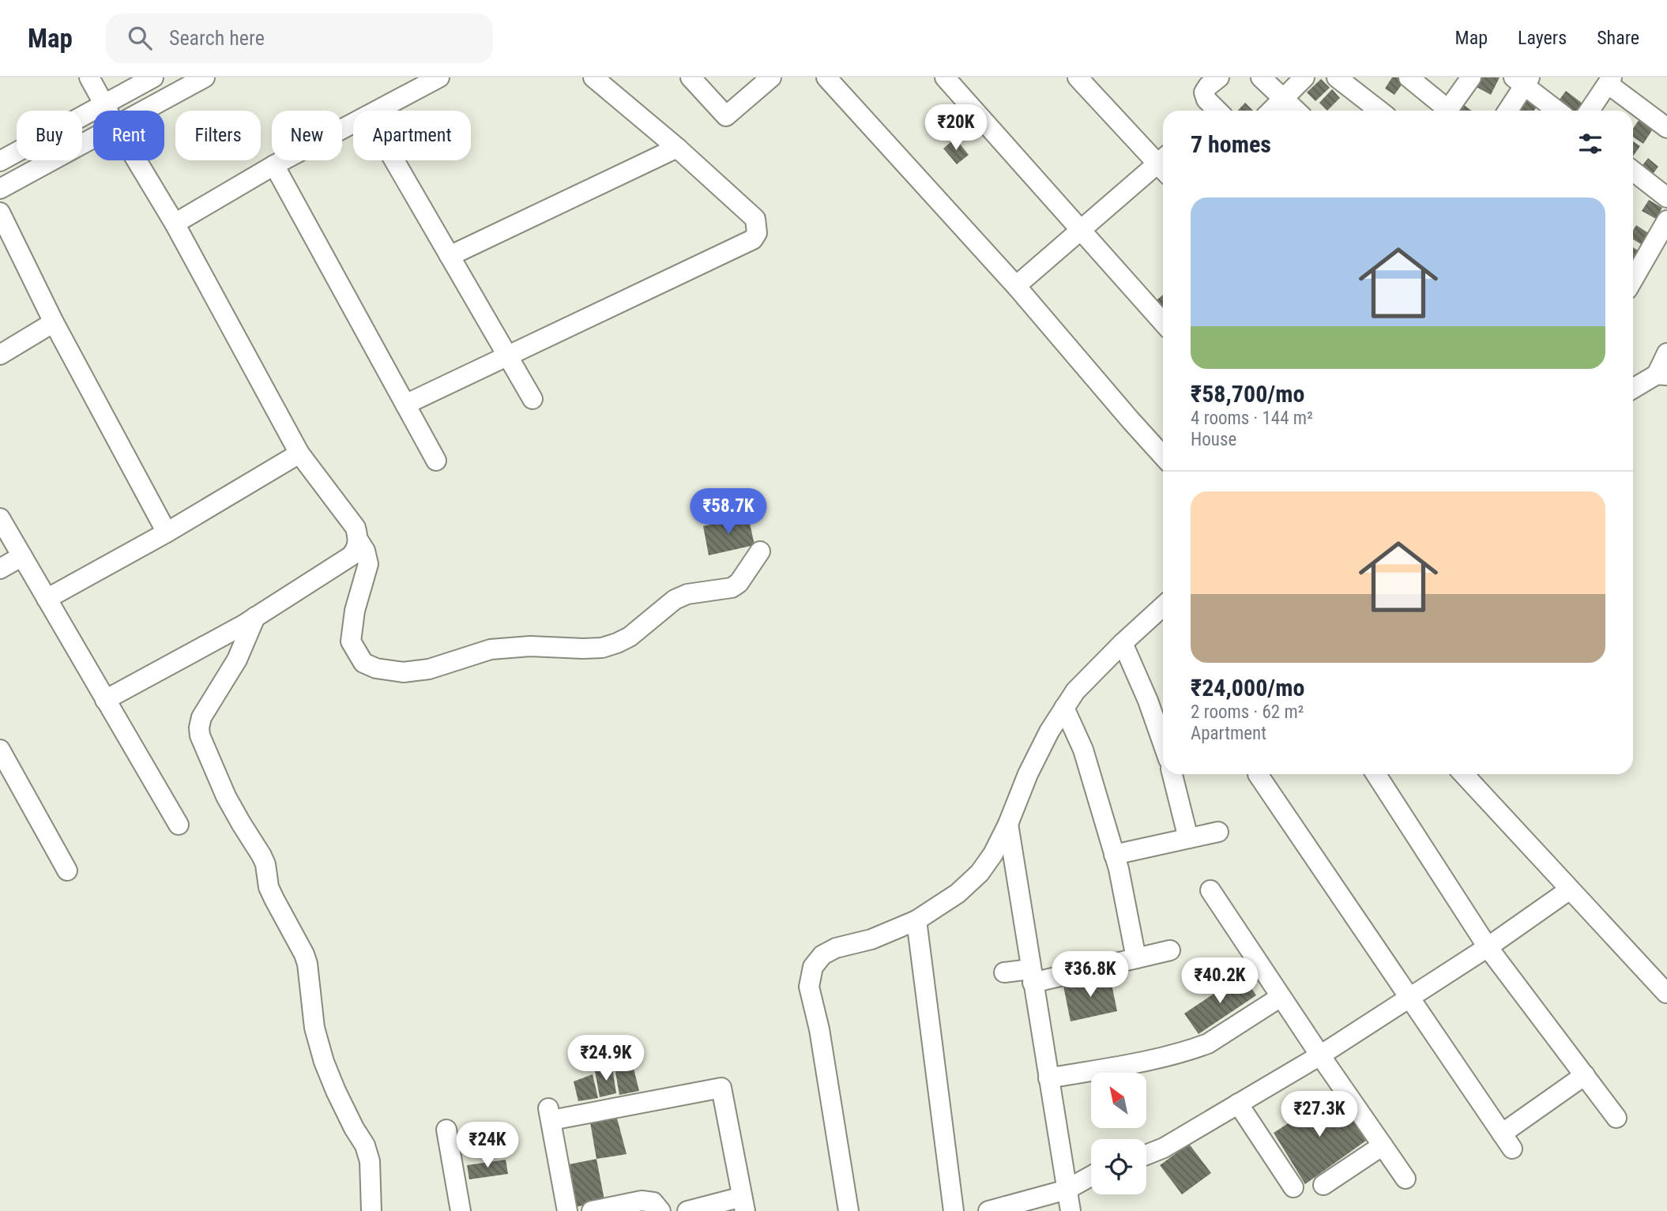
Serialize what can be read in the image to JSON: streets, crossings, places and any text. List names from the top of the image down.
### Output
{
  "north": "top left",
  "page": {
    "header": "Map",
    "search": "Search here",
    "nav": ["Map", "Layers", "Share"],
    "price": [
      "₹20K",
      "₹58.7K",
      "₹36.8K",
      "₹40.2K",
      "₹24.9K",
      "₹27.3K",
      "₹24K"
    ],
    "chip": [
      "Buy",
      "Rent",
      "Filters",
      "New",
      "Apartment"
    ],
    "heading": "7 homes",
    "list": [
      {
        "name": "₹58,700/mo",
        "note": "4 rooms · 144 m² · House"
      },
      {
        "name": "₹24,000/mo",
        "note": "2 rooms · 62 m² · Apartment"
      }
    ]
  }
}
